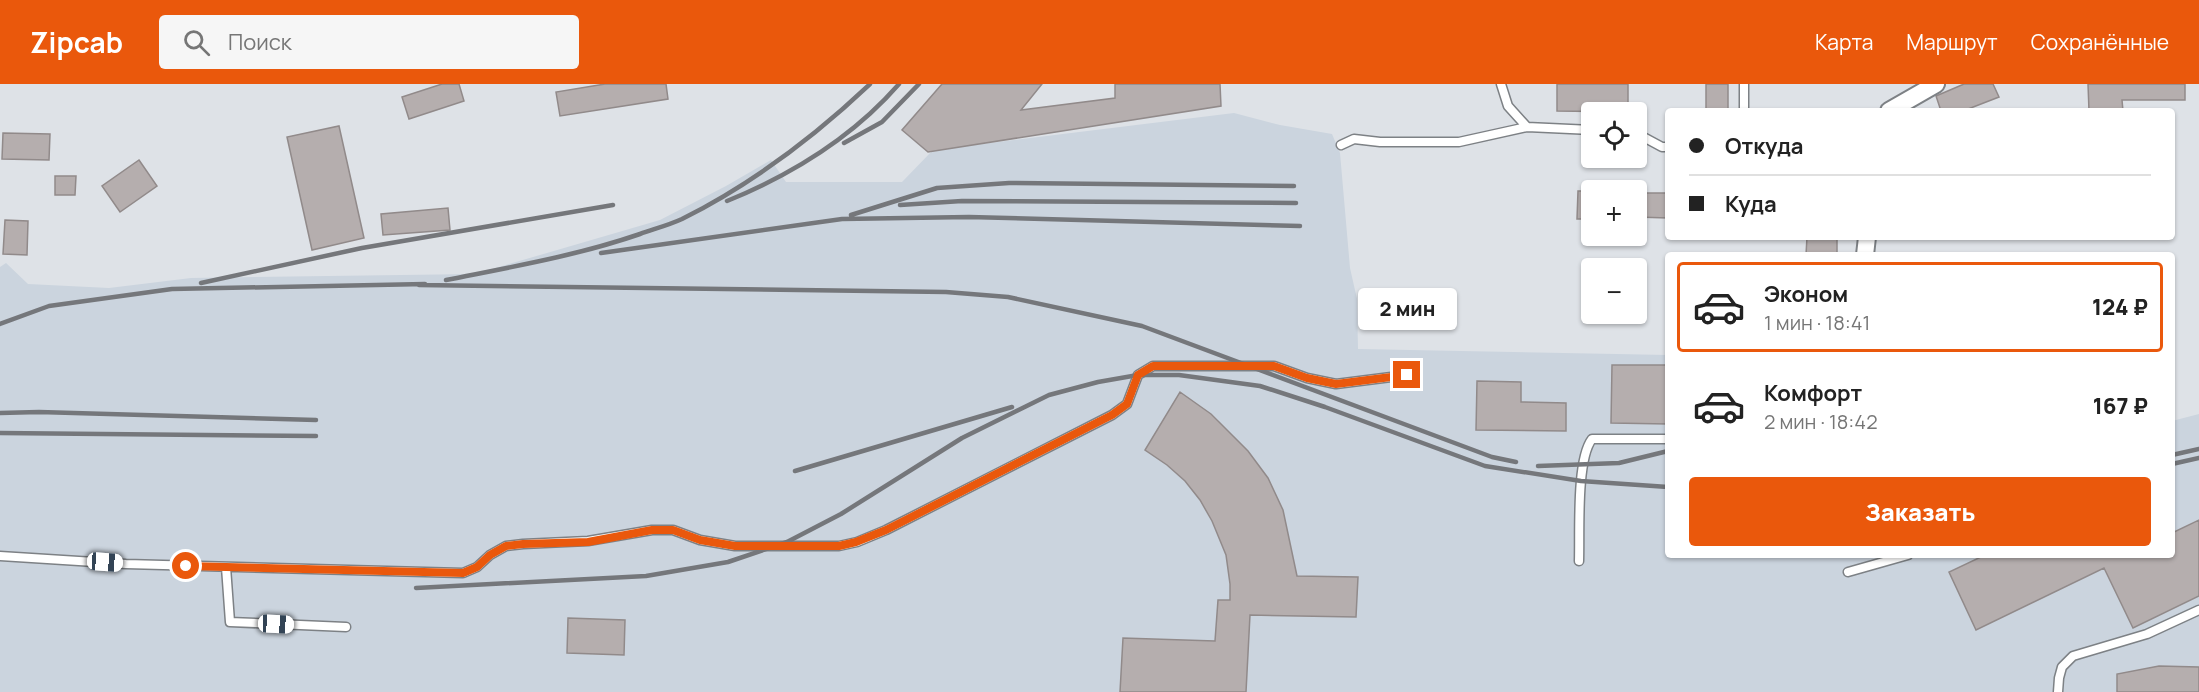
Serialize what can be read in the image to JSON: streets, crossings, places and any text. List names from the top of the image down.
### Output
{
  "page": {
    "header": "Zipcab",
    "search": "Поиск",
    "nav": ["Карта", "Маршрут", "Сохранённые"],
    "map_buttons": ["+", "−"],
    "banner": ["Откуда", "Куда"],
    "list": [
      {
        "name": "Эконом",
        "note": "1 мин · 18:41",
        "value": "124 ₽"
      },
      {
        "name": "Комфорт",
        "note": "2 мин · 18:42",
        "value": "167 ₽"
      }
    ],
    "bubble": "2 мин",
    "buttons": "Заказать"
  }
}
